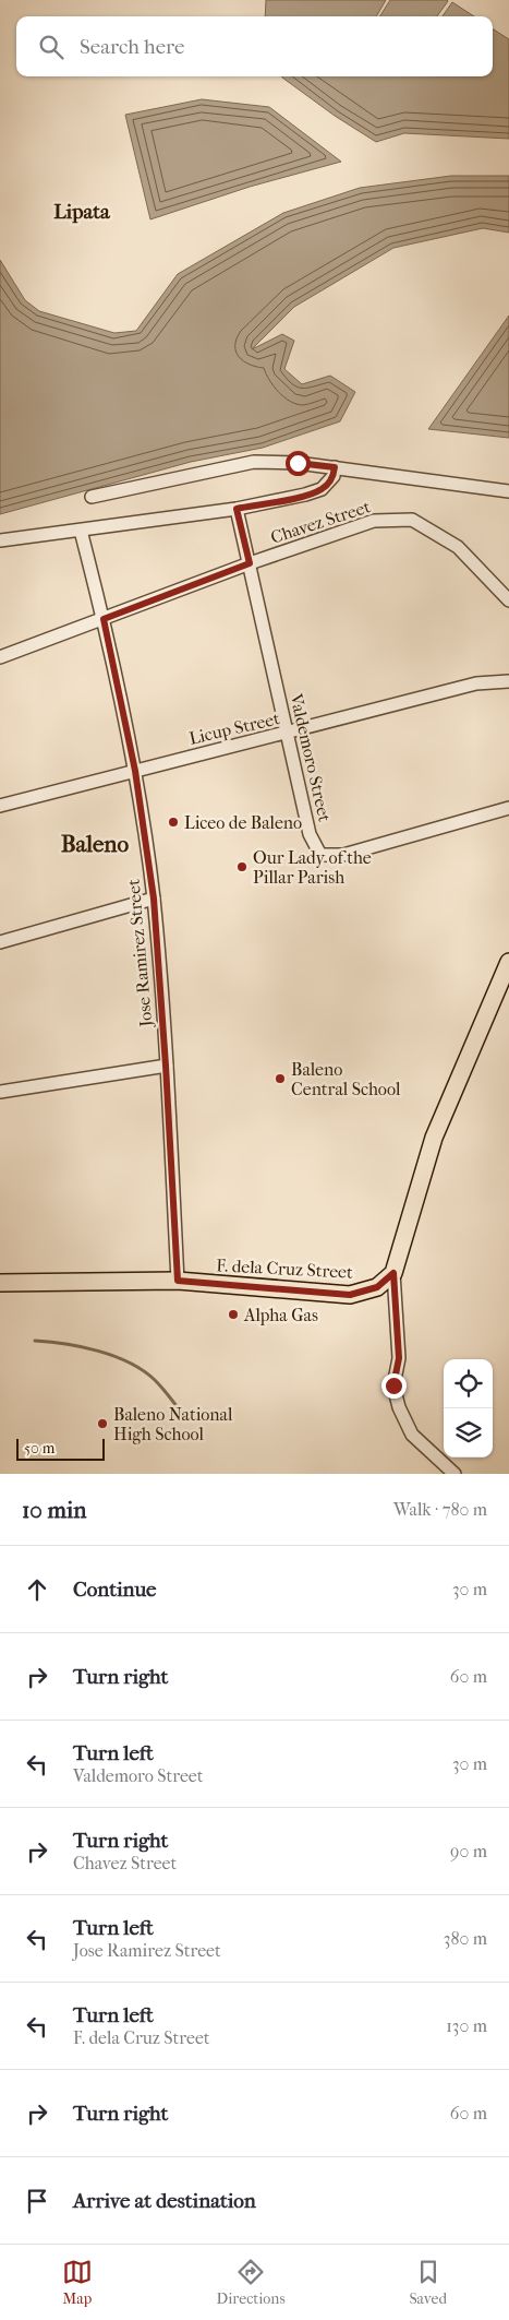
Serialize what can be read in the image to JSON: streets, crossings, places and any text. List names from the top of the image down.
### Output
{
  "streets": {
    "main road": ["F. dela Cruz Street"],
    "street": [
      "Chavez Street",
      "Licup Street",
      "Valdemoro Street",
      "Jose Ramirez Street"
    ]
  },
  "crossings": [
    ["Chavez Street", "Valdemoro Street"],
    ["Chavez Street", "Jose Ramirez Street"],
    ["Licup Street", "Valdemoro Street"],
    ["Licup Street", "Jose Ramirez Street"],
    ["Jose Ramirez Street", "F. dela Cruz Street"]
  ],
  "districts": ["Lipata", "Baleno"],
  "places": [
    "Liceo de Baleno",
    "Our Lady of the Pillar Parish",
    "Baleno Central School",
    "Alpha Gas",
    "Baleno National High School"
  ],
  "scale_bar": "50 m",
  "page": {
    "search": "Search here",
    "scale": "50 m",
    "heading": ["10 min", "Walk · 780 m"],
    "list": [
      ["Continue", "30 m"],
      ["Turn right", "60 m"],
      ["Turn left", "Valdemoro Street", "30 m"],
      ["Turn right", "Chavez Street", "90 m"],
      ["Turn left", "Jose Ramirez Street", "380 m"],
      ["Turn left", "F. dela Cruz Street", "130 m"],
      ["Turn right", "60 m"],
      "Arrive at destination"
    ],
    "nav": ["Map", "Directions", "Saved"]
  }
}
